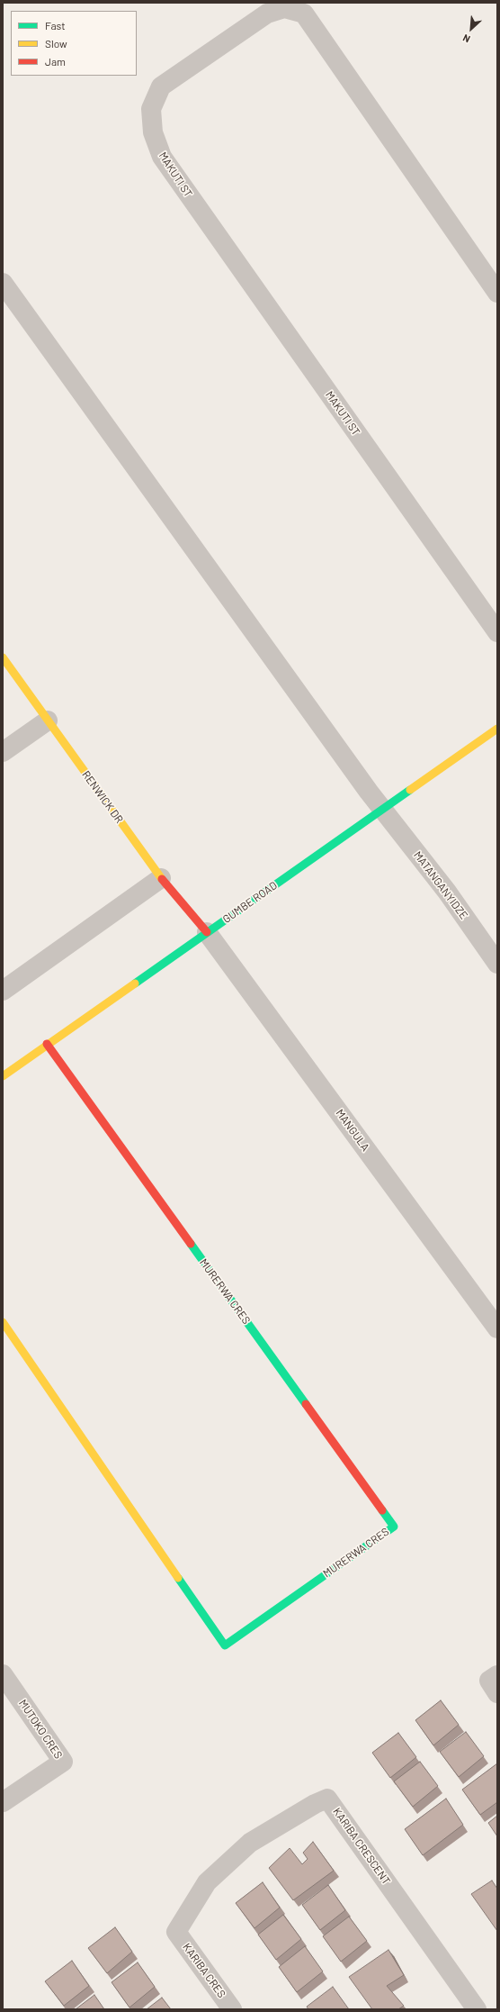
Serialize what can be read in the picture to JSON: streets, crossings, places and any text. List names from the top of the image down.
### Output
{
  "streets": {
    "street": [
      "MAKUTI ST",
      "RENWICK DR",
      "MATANGANYIDZE",
      "GUMBE ROAD",
      "MANGULA",
      "MURERWA CRES",
      "MUTOKO CRES",
      "KARIBA CRESCENT",
      "KARIBA CRES"
    ]
  },
  "crossings": [
    ["RENWICK DR", "GUMBE ROAD"],
    ["RENWICK DR", "MANGULA"],
    ["MATANGANYIDZE", "GUMBE ROAD"],
    ["GUMBE ROAD", "MANGULA"],
    ["GUMBE ROAD", "MURERWA CRES"],
    ["KARIBA CRESCENT", "KARIBA CRES"]
  ],
  "legend": ["Fast", "Slow", "Jam"],
  "north": "bottom left"
}
